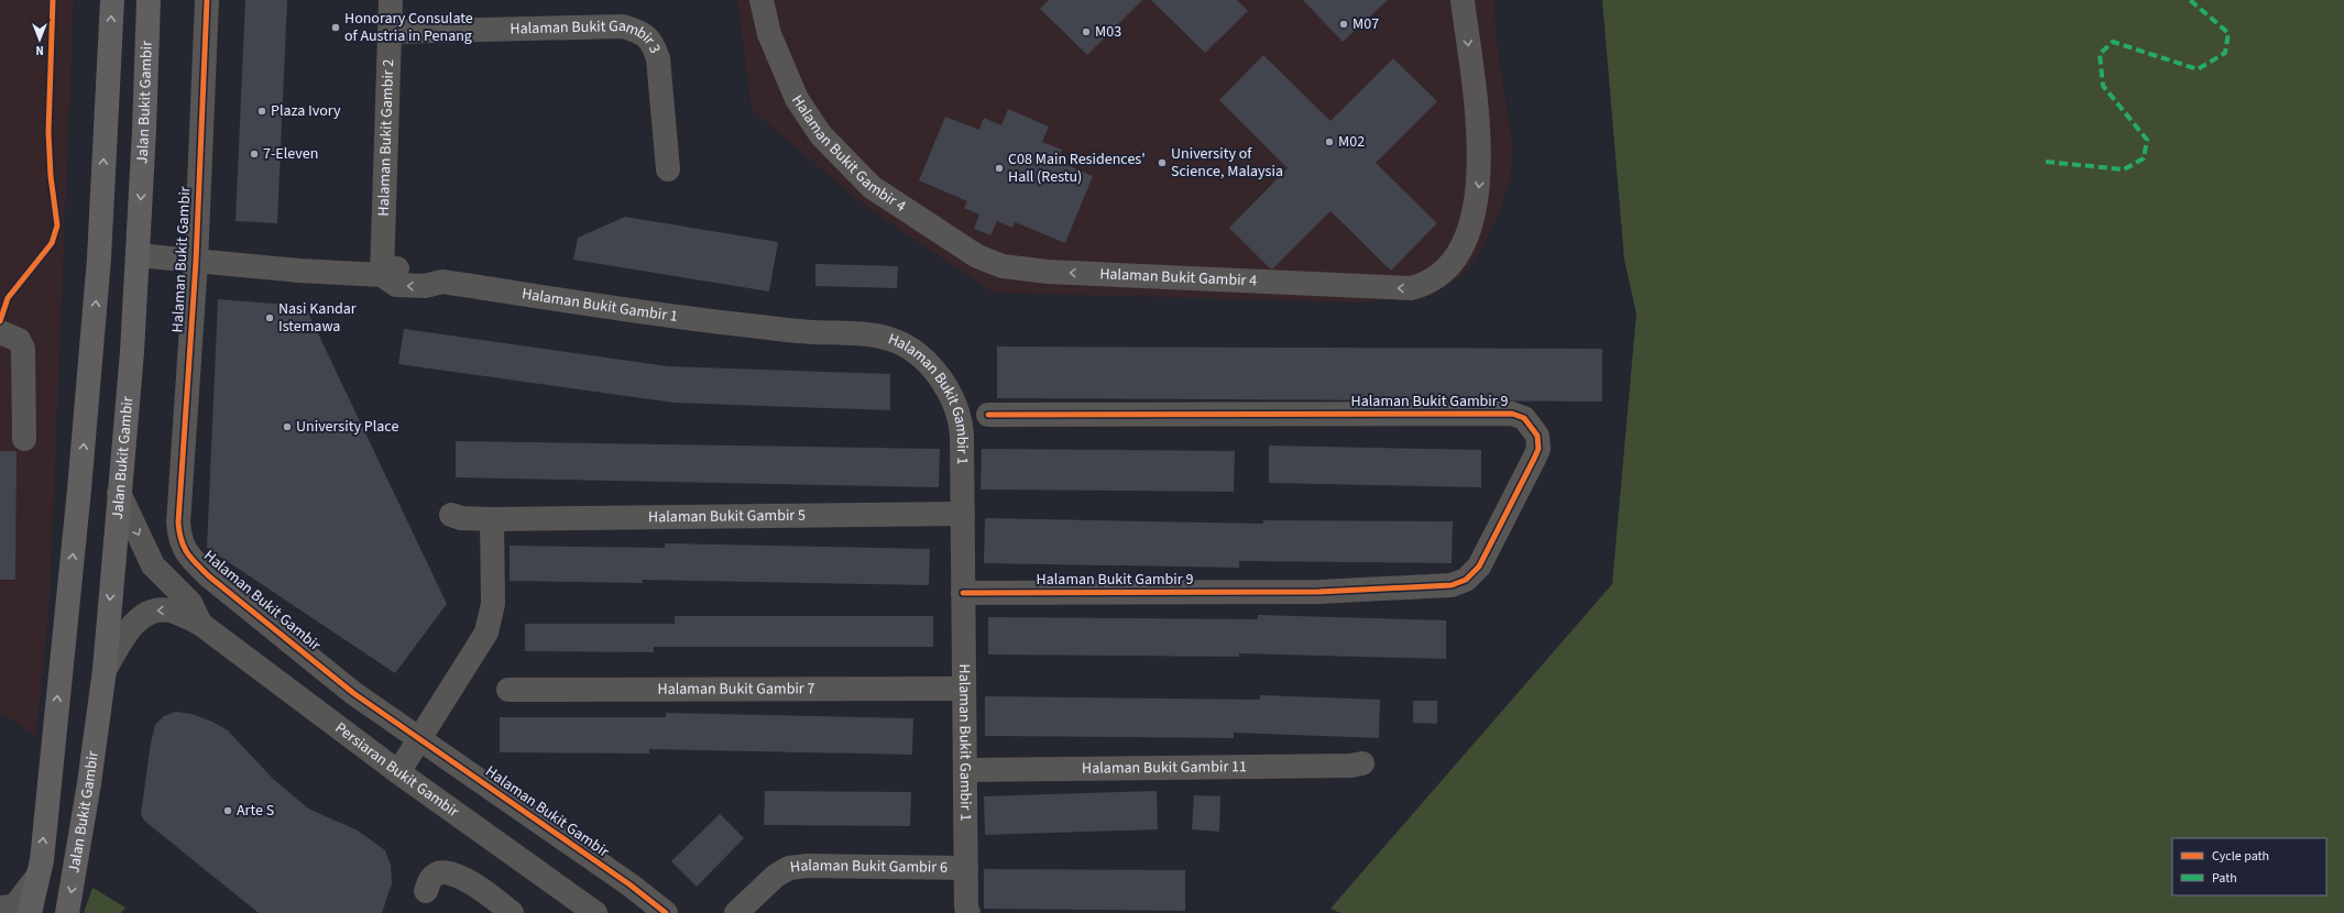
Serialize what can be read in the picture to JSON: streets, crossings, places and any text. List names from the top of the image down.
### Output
{
  "streets": {
    "main road": ["Jalan Bukit Gambir"],
    "street": [
      "Halaman Bukit Gambir 3",
      "Halaman Bukit Gambir 2",
      "Halaman Bukit Gambir 4",
      "Halaman Bukit Gambir",
      "Halaman Bukit Gambir 1",
      "Halaman Bukit Gambir 9",
      "Halaman Bukit Gambir 5",
      "Halaman Bukit Gambir 7",
      "Persiaran Bukit Gambir",
      "Halaman Bukit Gambir 11",
      "Halaman Bukit Gambir 6"
    ]
  },
  "crossings": [
    ["Halaman Bukit Gambir 3", "Halaman Bukit Gambir 2"],
    ["Jalan Bukit Gambir", "Halaman Bukit Gambir 1"],
    ["Jalan Bukit Gambir", "Persiaran Bukit Gambir"],
    ["Halaman Bukit Gambir 2", "Halaman Bukit Gambir 1"],
    ["Halaman Bukit Gambir", "Halaman Bukit Gambir 1"],
    ["Halaman Bukit Gambir 1", "Halaman Bukit Gambir 9"],
    ["Halaman Bukit Gambir 1", "Halaman Bukit Gambir 5"],
    ["Halaman Bukit Gambir 1", "Halaman Bukit Gambir 7"],
    ["Halaman Bukit Gambir 1", "Halaman Bukit Gambir 11"],
    ["Halaman Bukit Gambir 1", "Halaman Bukit Gambir 6"]
  ],
  "places": [
    "M07",
    "Honorary Consulate of Austria in Penang",
    "M03",
    "Plaza Ivory",
    "M02",
    "7-Eleven",
    "University of Science, Malaysia",
    "C08 Main Residences' Hall (Restu)",
    "Nasi Kandar Istemawa",
    "University Place",
    "Arte S"
  ],
  "legend": ["Cycle path", "Path"],
  "north": "bottom"
}
